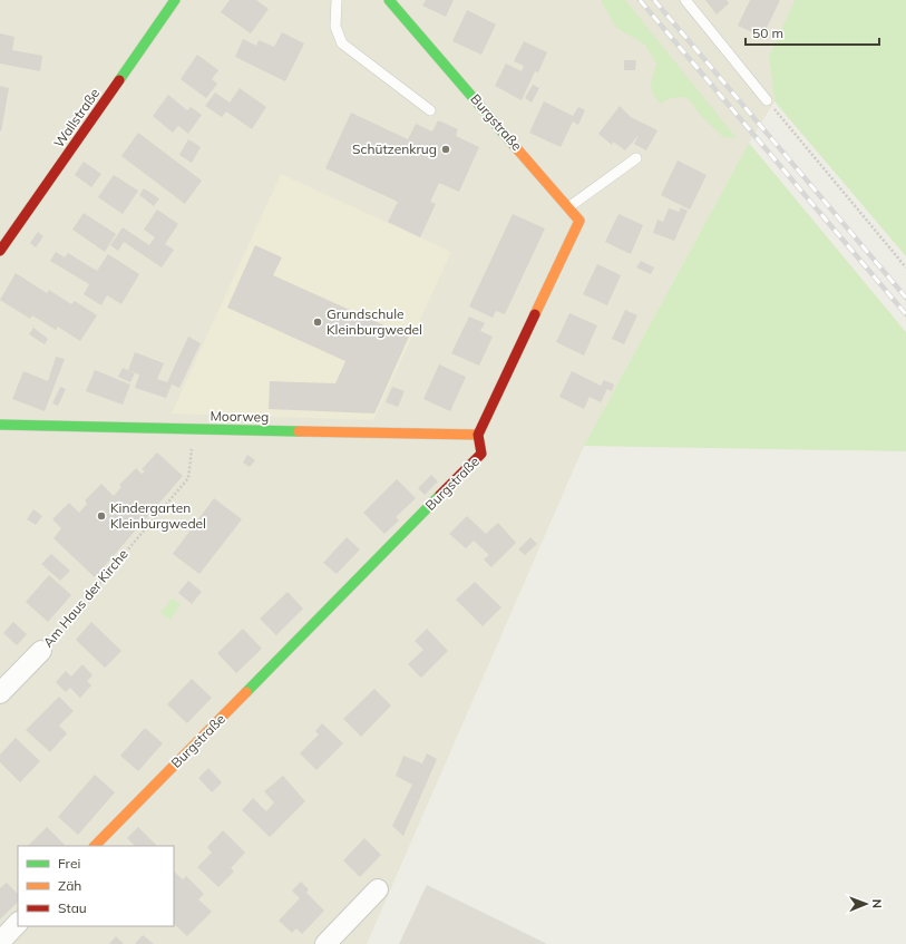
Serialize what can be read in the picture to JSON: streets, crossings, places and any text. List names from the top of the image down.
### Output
{
  "streets": {
    "street": [
      "Wallstraße",
      "Burgstraße",
      "Moorweg",
      "Am Haus der Kirche"
    ]
  },
  "crossings": [
    ["Burgstraße", "Moorweg"],
    ["Moorweg", "Am Haus der Kirche"]
  ],
  "places": ["Schützenkrug", "Grundschule Kleinburgwedel", "Kindergarten Kleinburgwedel"],
  "legend": ["Frei", "Zäh", "Stau"],
  "scale_bar": "50 m",
  "north": "right"
}
